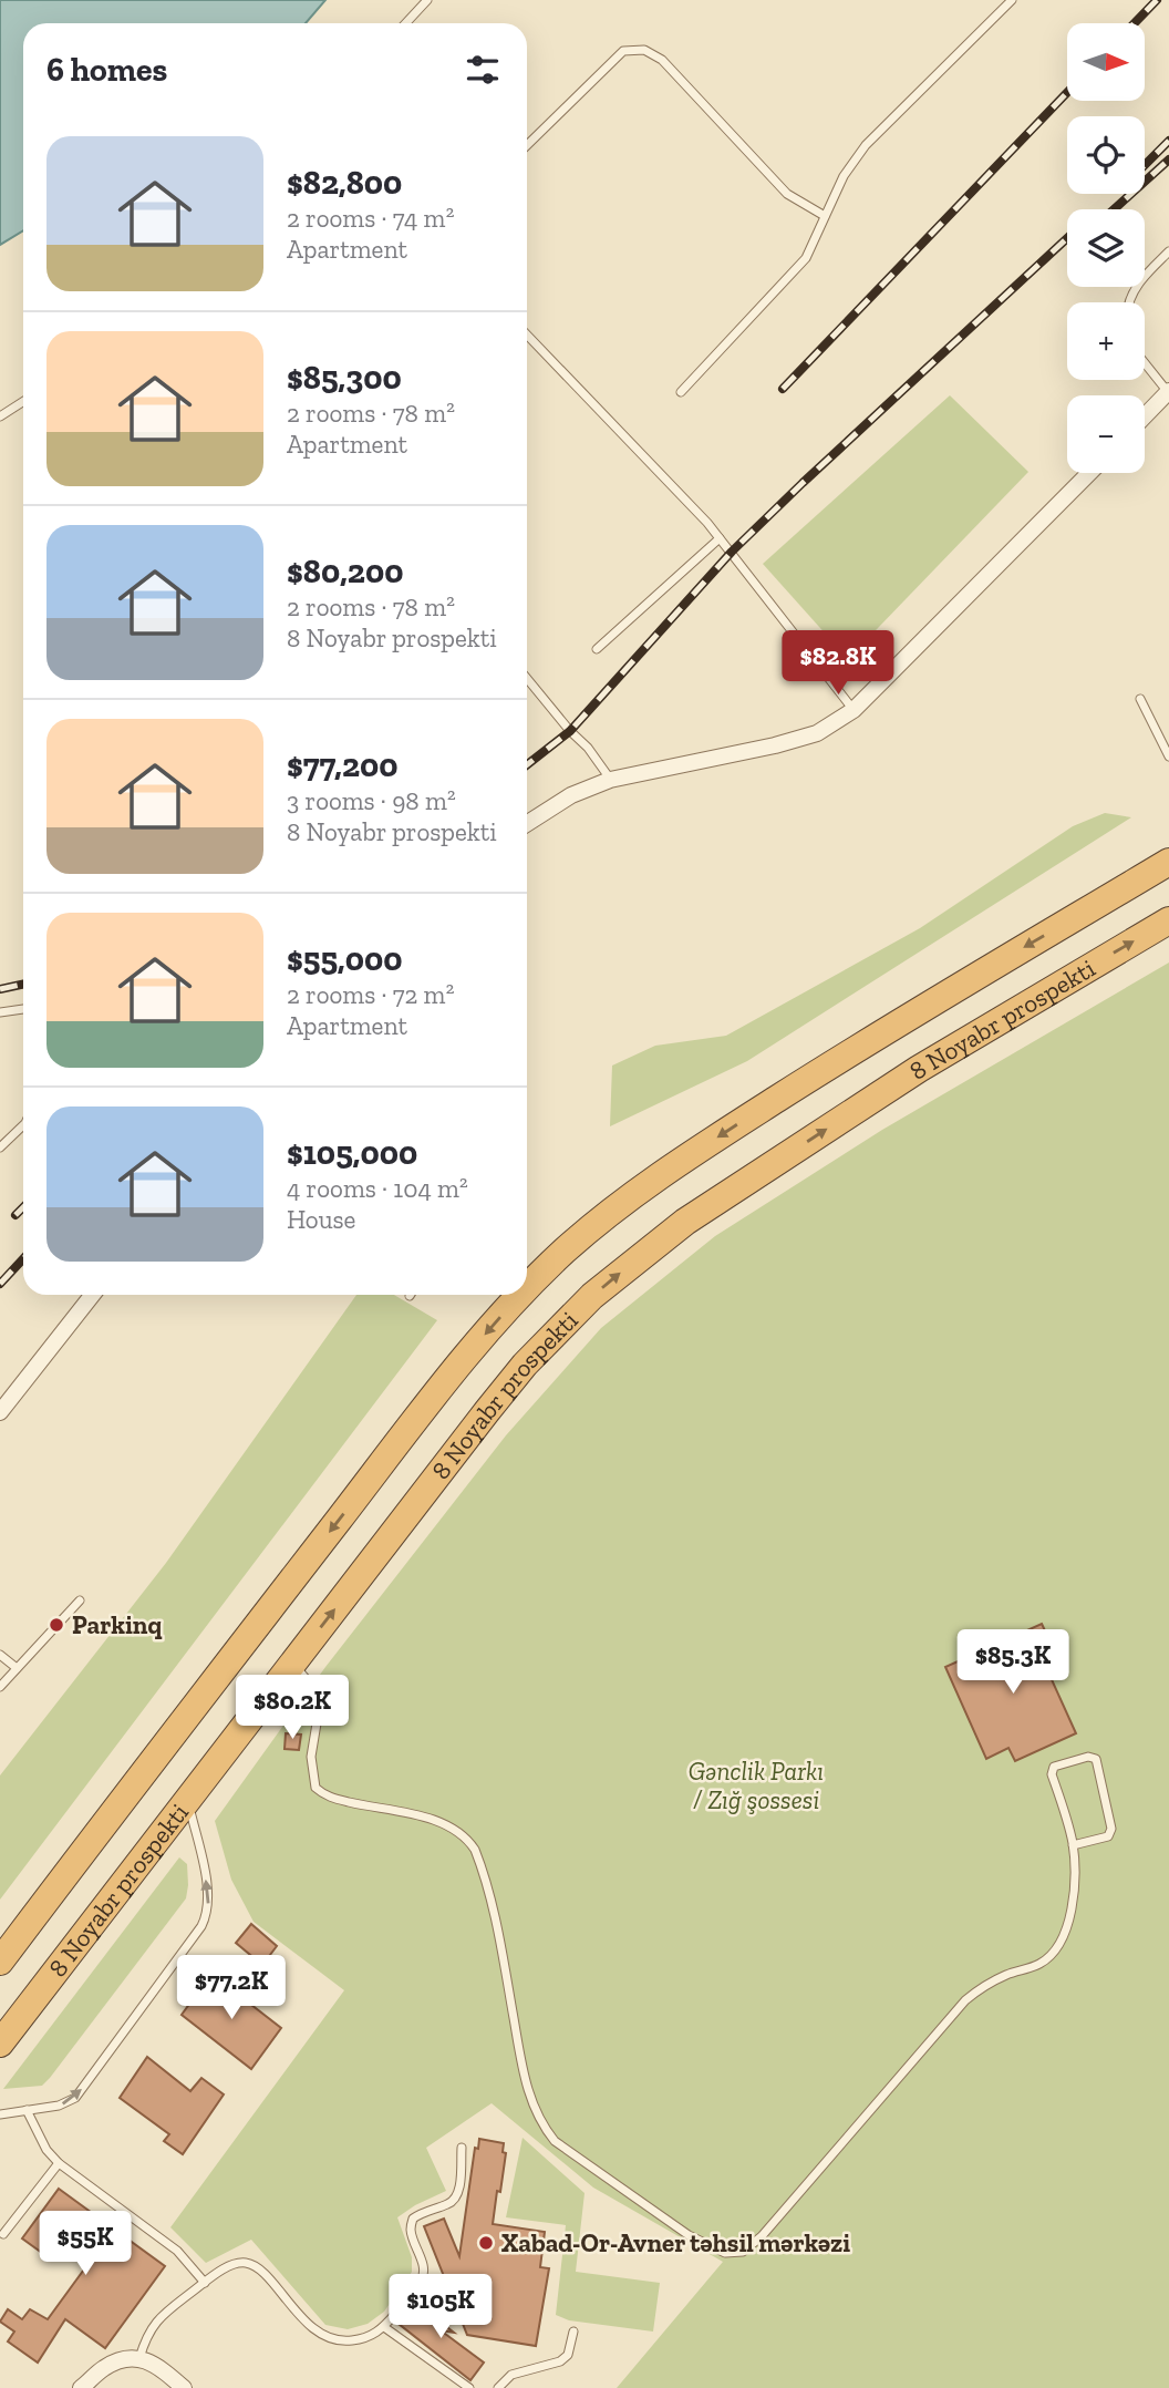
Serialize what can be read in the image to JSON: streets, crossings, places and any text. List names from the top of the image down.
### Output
{
  "streets": {
    "highway": ["8 Noyabr prospekti"]
  },
  "parks": ["Gənclik Parkı / Zığ şossesi"],
  "places": ["Parkinq", "Xabad-Or-Avner təhsil mərkəzi"],
  "north": "right",
  "page": {
    "map_buttons": ["+", "−"],
    "heading": "6 homes",
    "list": [
      {
        "name": "$82,800",
        "note": "2 rooms · 74 m² · Apartment"
      },
      {
        "name": "$85,300",
        "note": "2 rooms · 78 m² · Apartment"
      },
      {
        "name": "$80,200",
        "note": "2 rooms · 78 m² · 8 Noyabr prospekti"
      },
      {
        "name": "$77,200",
        "note": "3 rooms · 98 m² · 8 Noyabr prospekti"
      },
      {
        "name": "$55,000",
        "note": "2 rooms · 72 m² · Apartment"
      },
      {
        "name": "$105,000",
        "note": "4 rooms · 104 m² · House"
      }
    ],
    "price": [
      "$82.8K",
      "$85.3K",
      "$80.2K",
      "$77.2K",
      "$55K",
      "$105K"
    ]
  }
}
